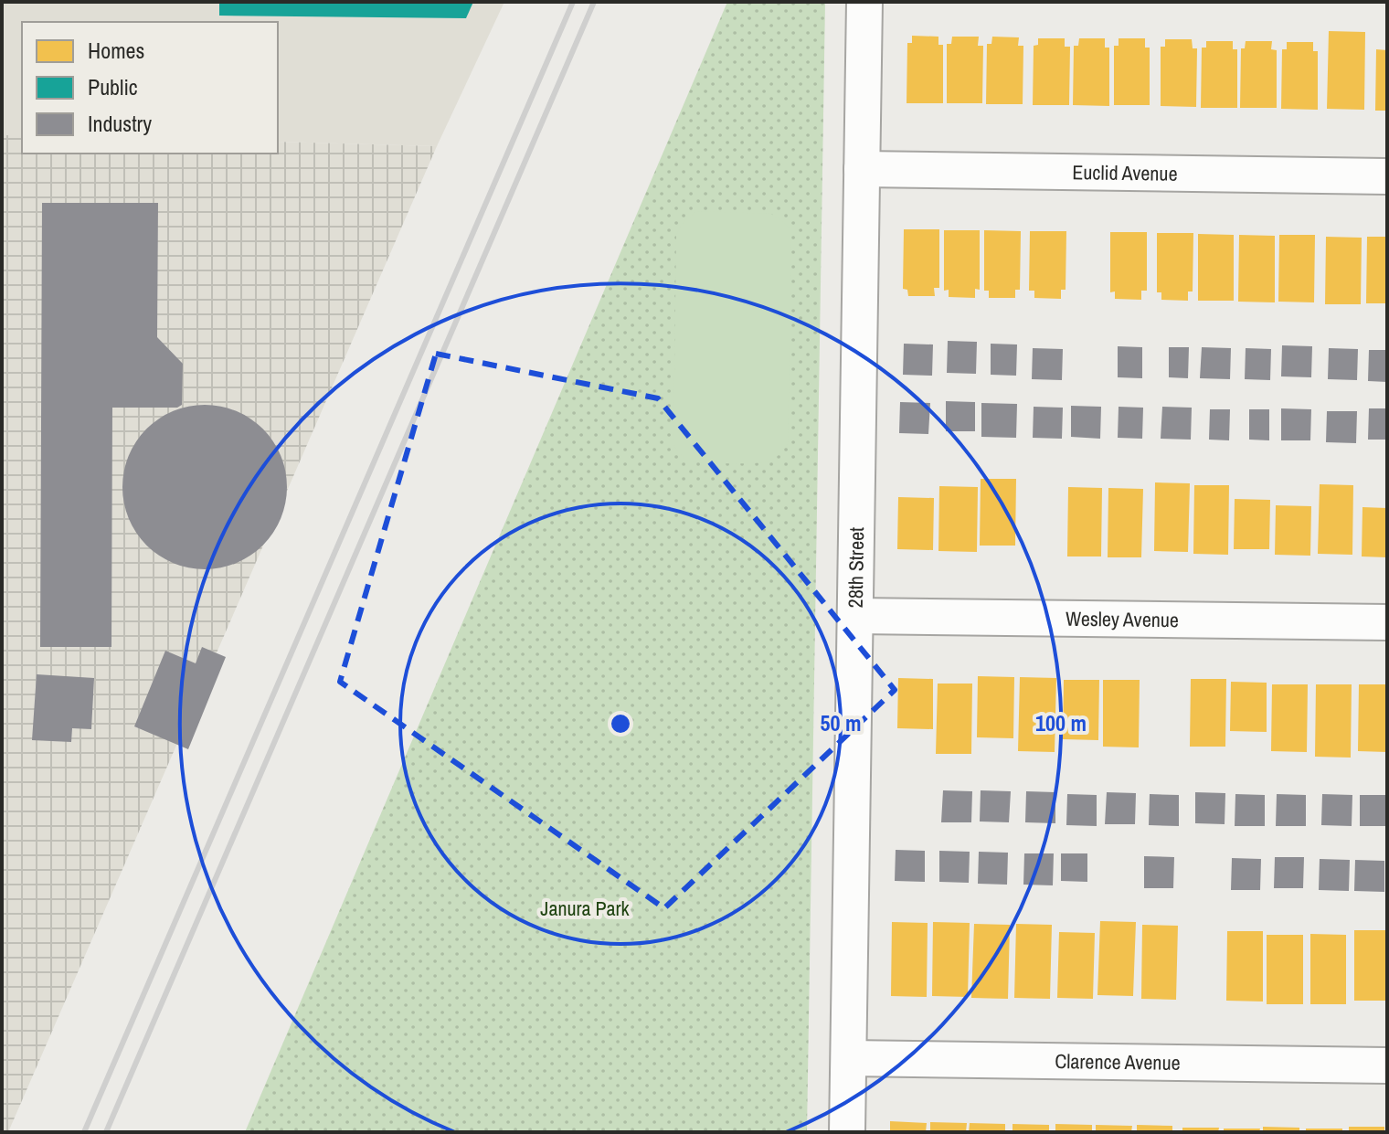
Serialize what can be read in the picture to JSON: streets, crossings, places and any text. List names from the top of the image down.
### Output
{
  "streets": {
    "street": [
      "Euclid Avenue",
      "28th Street",
      "Wesley Avenue",
      "Clarence Avenue"
    ]
  },
  "crossings": [
    ["Euclid Avenue", "28th Street"],
    ["28th Street", "Wesley Avenue"],
    ["28th Street", "Clarence Avenue"]
  ],
  "parks": ["Janura Park"],
  "legend": ["Homes", "Public", "Industry"],
  "rings": ["50 m", "100 m"]
}
